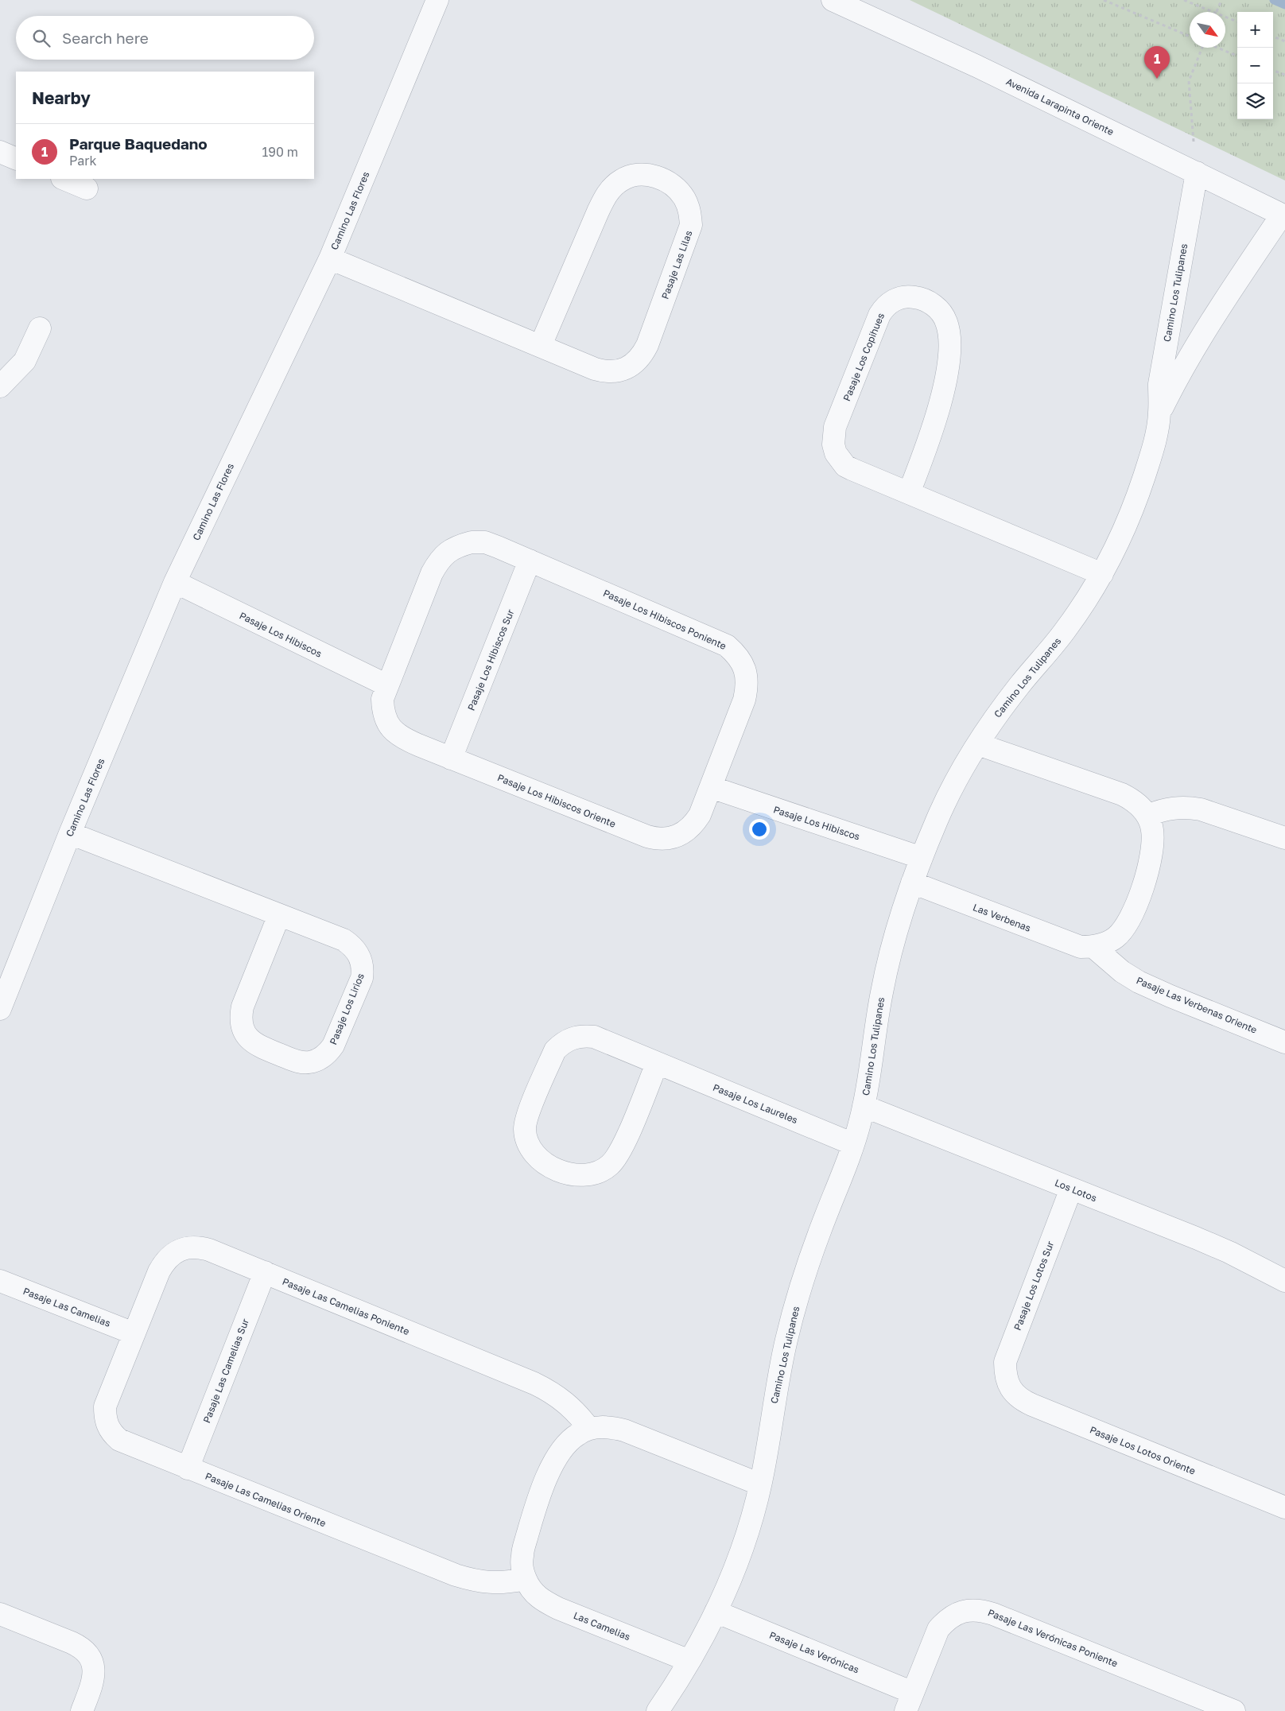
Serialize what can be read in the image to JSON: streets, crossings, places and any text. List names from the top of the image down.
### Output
{
  "streets": {
    "street": [
      "Avenida Larapinta Oriente",
      "Camino Las Flores",
      "Pasaje Las Lilas",
      "Camino Los Tulipanes",
      "Pasaje Los Copihues",
      "Pasaje Los Hibiscos Poniente",
      "Pasaje Los Hibiscos",
      "Pasaje Los Hibiscos Sur",
      "Pasaje Los Hibiscos Oriente",
      "Las Verbenas",
      "Pasaje Las Verbenas Oriente",
      "Pasaje Los Lirios",
      "Pasaje Los Laureles",
      "Los Lotos",
      "Pasaje Los Lotos Sur",
      "Pasaje Las Camelias Poniente",
      "Pasaje Las Camelias",
      "Pasaje Las Camelias Sur",
      "Pasaje Los Lotos Oriente",
      "Pasaje Las Camelias Oriente",
      "Las Camelias",
      "Pasaje Las Verónicas Poniente",
      "Pasaje Las Verónicas"
    ]
  },
  "crossings": [
    ["Avenida Larapinta Oriente", "Camino Los Tulipanes"],
    ["Camino Las Flores", "Pasaje Las Lilas"],
    ["Camino Las Flores", "Pasaje Los Hibiscos"],
    ["Camino Las Flores", "Pasaje Los Lirios"],
    ["Camino Los Tulipanes", "Pasaje Los Copihues"],
    ["Camino Los Tulipanes", "Pasaje Los Hibiscos"],
    ["Camino Los Tulipanes", "Las Verbenas"],
    ["Camino Los Tulipanes", "Pasaje Los Laureles"],
    ["Camino Los Tulipanes", "Los Lotos"],
    ["Camino Los Tulipanes", "Las Camelias"],
    ["Camino Los Tulipanes", "Pasaje Las Verónicas"],
    ["Pasaje Los Hibiscos Poniente", "Pasaje Los Hibiscos"],
    ["Pasaje Los Hibiscos Poniente", "Pasaje Los Hibiscos Sur"],
    ["Pasaje Los Hibiscos Poniente", "Pasaje Los Hibiscos Oriente"],
    ["Pasaje Los Hibiscos", "Pasaje Los Hibiscos Oriente"],
    ["Pasaje Los Hibiscos Sur", "Pasaje Los Hibiscos Oriente"],
    ["Las Verbenas", "Pasaje Las Verbenas Oriente"],
    ["Los Lotos", "Pasaje Los Lotos Sur"],
    ["Pasaje Los Lotos Sur", "Pasaje Los Lotos Oriente"],
    ["Pasaje Las Camelias Poniente", "Pasaje Las Camelias"],
    ["Pasaje Las Camelias Poniente", "Pasaje Las Camelias Sur"],
    ["Pasaje Las Camelias Poniente", "Pasaje Las Camelias Oriente"],
    ["Pasaje Las Camelias", "Pasaje Las Camelias Oriente"],
    ["Pasaje Las Camelias Sur", "Pasaje Las Camelias Oriente"],
    ["Pasaje Las Camelias Oriente", "Las Camelias"],
    ["Pasaje Las Verónicas Poniente", "Pasaje Las Verónicas"]
  ],
  "north": "bottom right",
  "page": {
    "map_buttons": ["+", "−"],
    "search": "Search here",
    "pins": "1",
    "heading": "Nearby",
    "list": [
      {
        "mark": "1",
        "name": "Parque Baquedano",
        "note": "Park",
        "value": "190 m"
      }
    ]
  }
}
